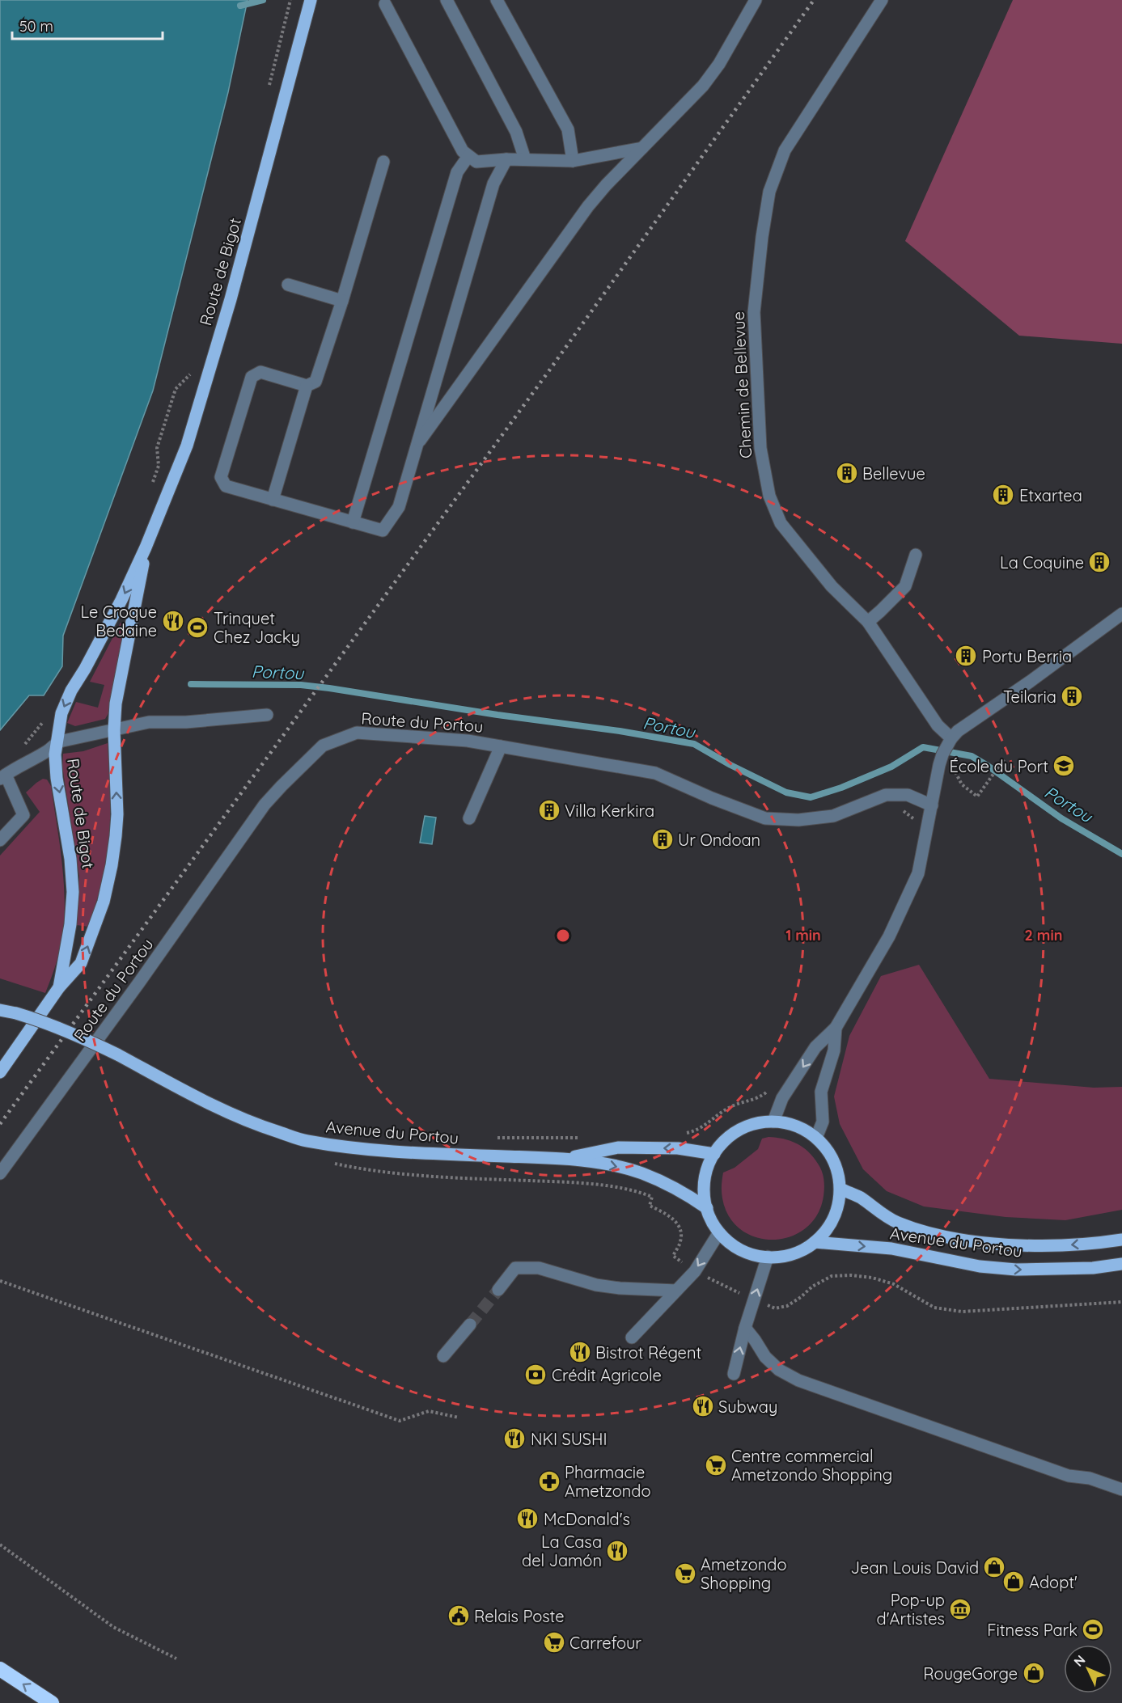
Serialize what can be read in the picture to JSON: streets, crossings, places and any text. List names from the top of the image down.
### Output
{
  "streets": {
    "main road": ["Route de Bigot", "Avenue du Portou"],
    "street": ["Chemin de Bellevue", "Route du Portou"]
  },
  "water": ["Portou"],
  "places": {
    "building": [
      "Bellevue",
      "Etxartea",
      "La Coquine",
      "Portu Berria",
      "Teilaria",
      "Villa Kerkira",
      "Ur Ondoan"
    ],
    "restaurant": [
      "Le Croque Bedaine",
      "Bistrot Régent",
      "Subway",
      "NKI SUSHI",
      "McDonald's",
      "La Casa del Jamón"
    ],
    "sports": ["Trinquet Chez Jacky", "Fitness Park"],
    "school or university": ["École du Port"],
    "bank": ["Crédit Agricole"],
    "supermarket": ["Centre commercial Ametzondo Shopping", "Ametzondo Shopping", "Carrefour"],
    "pharmacy": ["Pharmacie Ametzondo"],
    "shop": ["Jean Louis David", "Adopt'", "RougeGorge"],
    "museum": ["Pop-up d'Artistes"],
    "public building": ["Relais Poste"]
  },
  "scale_bar": "50 m",
  "north": "top left",
  "rings": ["1 min", "2 min"]
}
